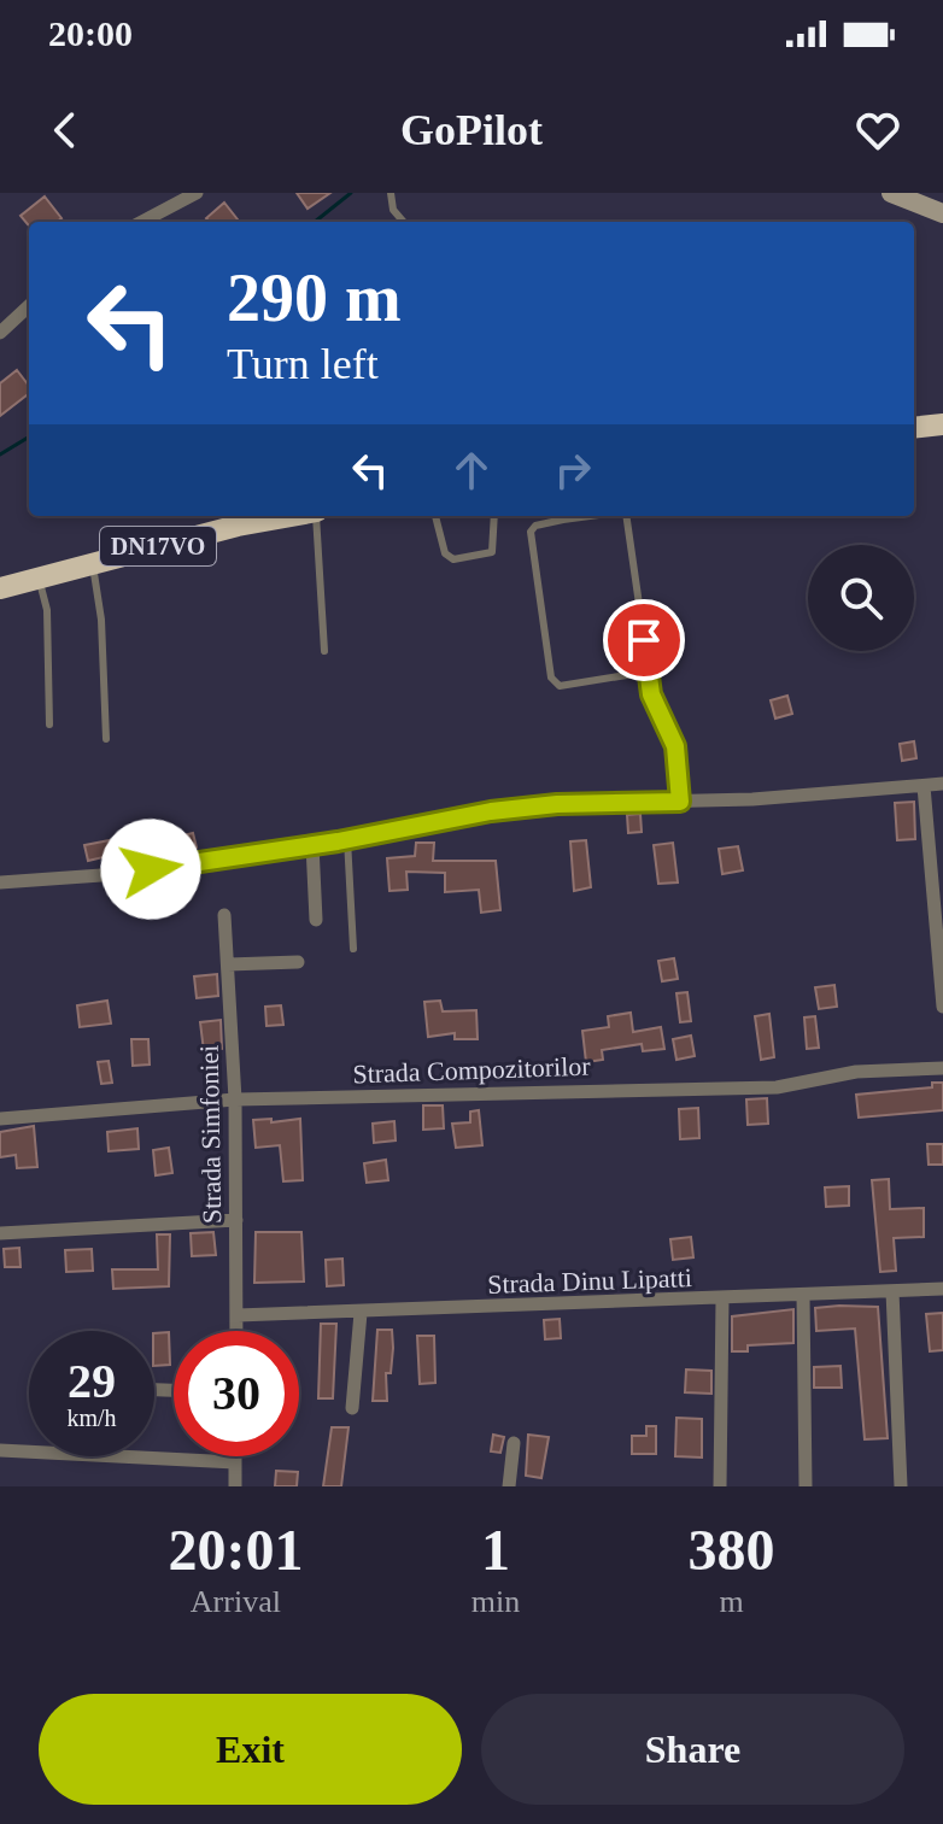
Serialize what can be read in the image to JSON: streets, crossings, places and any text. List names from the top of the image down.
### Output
{
  "streets": {
    "highway": ["DN17VO"],
    "street": ["Strada Compozitorilor", "Strada Simfoniei", "Strada Dinu Lipatti"]
  },
  "crossings": [
    ["Strada Compozitorilor", "Strada Simfoniei"],
    ["Strada Simfoniei", "Strada Dinu Lipatti"]
  ],
  "page": {
    "status": "20:00",
    "header": "GoPilot",
    "turn": ["290 m", "Turn left"],
    "speed": "29 km/h",
    "limit": "30",
    "eta": [
      "20:01",
      "Arrival",
      "1",
      "min",
      "380",
      "m"
    ],
    "buttons": ["Exit", "Share"]
  }
}
